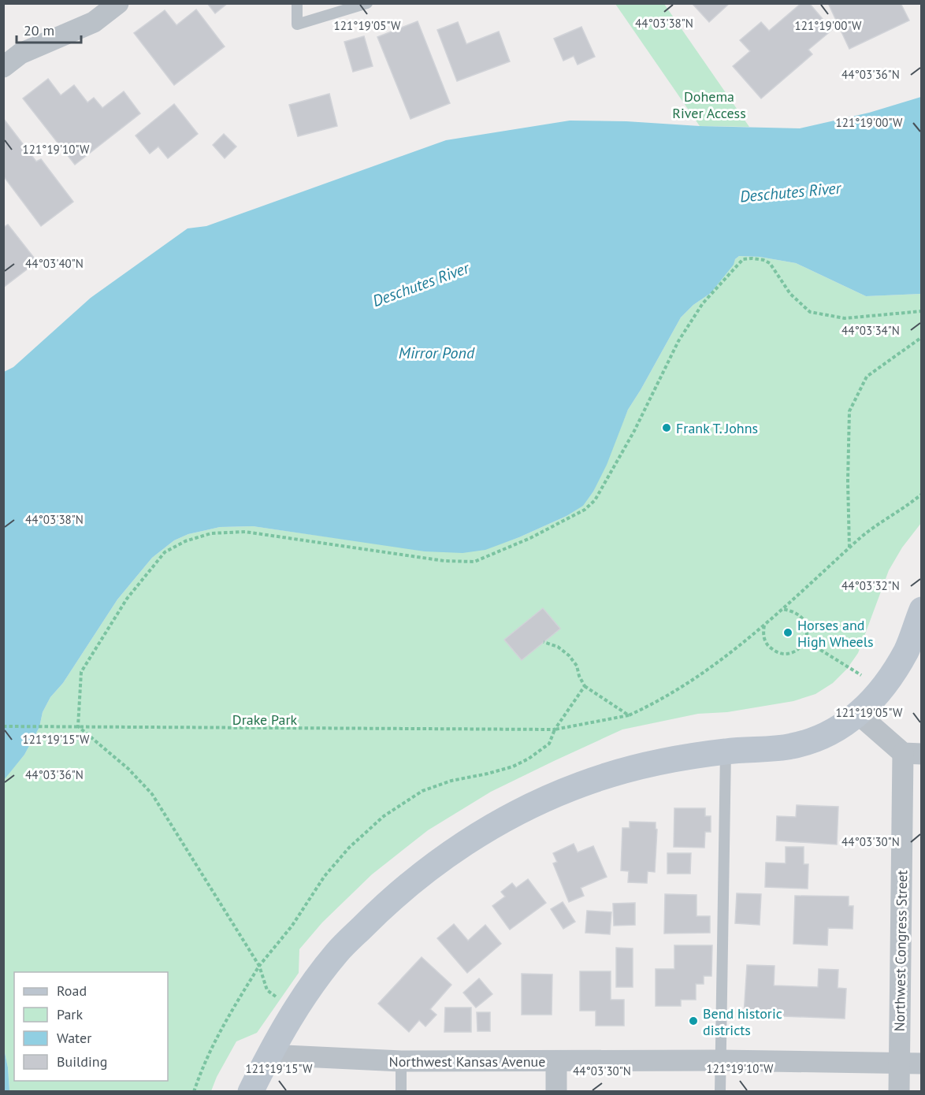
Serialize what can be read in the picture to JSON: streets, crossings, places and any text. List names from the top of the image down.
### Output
{
  "streets": {
    "street": ["Northwest Congress Street", "Northwest Kansas Avenue"]
  },
  "crossings": [
    ["Northwest Congress Street", "Northwest Kansas Avenue"]
  ],
  "water": ["Deschutes River", "Mirror Pond"],
  "parks": ["Dohema River Access", "Drake Park"],
  "places": ["Frank T. Johns", "Horses and High Wheels", "Bend historic districts"],
  "legend": [
    "Road",
    "Park",
    "Water",
    "Building"
  ],
  "scale_bar": "20 m",
  "coordinates": [
    "44°03'38\"N",
    "121°19'05\"W",
    "121°19'00\"W",
    "44°03'36\"N",
    "121°19'10\"W",
    "44°03'40\"N",
    "44°03'34\"N",
    "44°03'32\"N",
    "121°19'15\"W",
    "44°03'30\"N"
  ]
}
